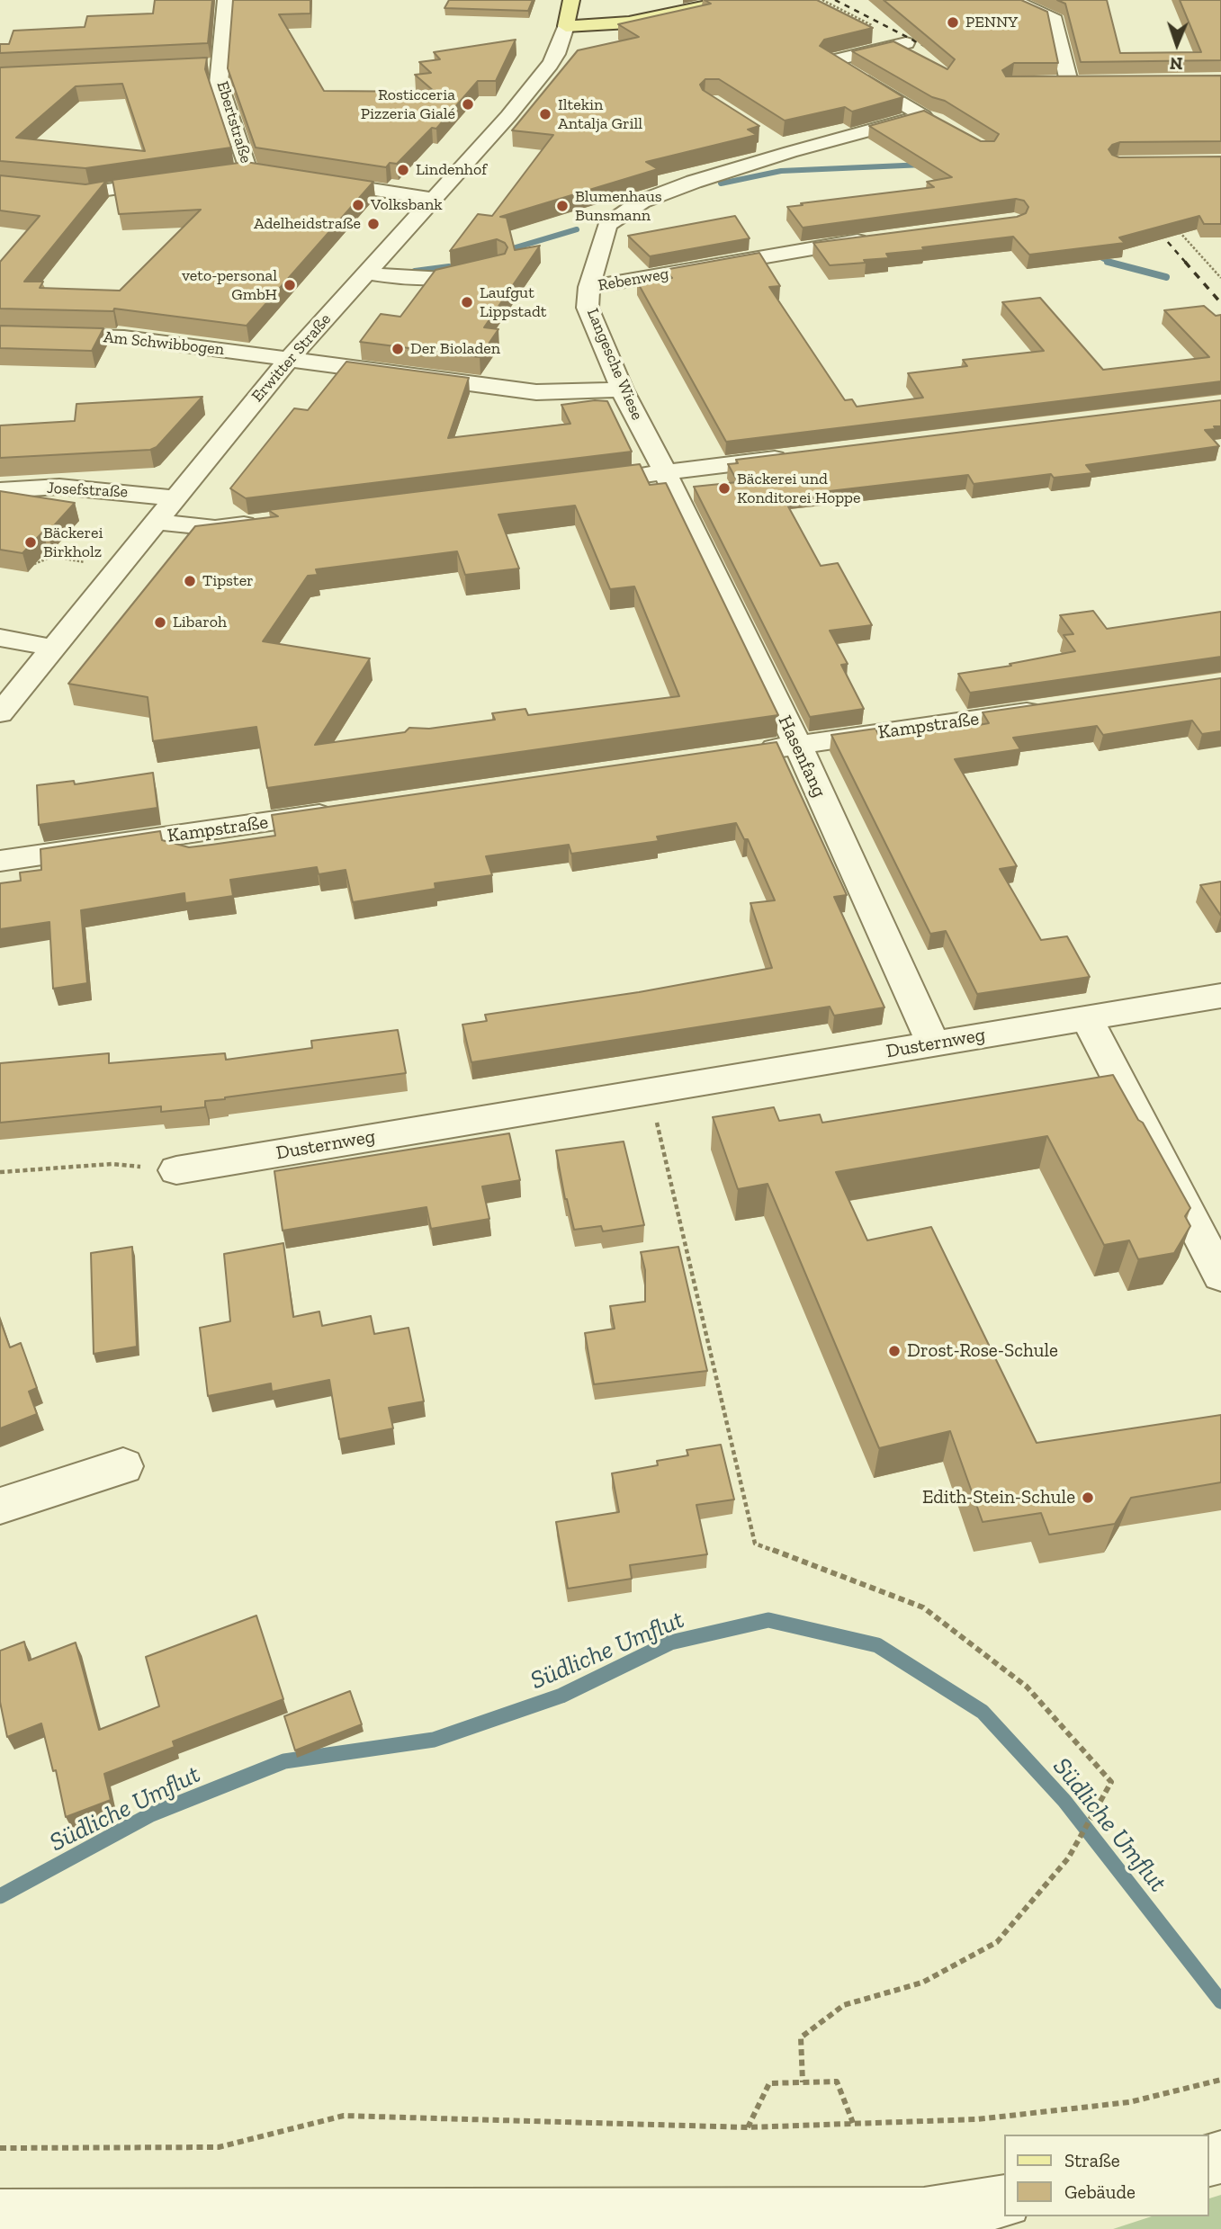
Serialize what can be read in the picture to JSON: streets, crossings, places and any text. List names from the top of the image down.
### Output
{
  "streets": {
    "main road": ["Erwitter Straße"],
    "street": [
      "Ebertstraße",
      "Rebenweg",
      "Am Schwibbogen",
      "Langesche Wiese",
      "Josefstraße",
      "Kampstraße",
      "Hasenfang",
      "Dusternweg"
    ]
  },
  "crossings": [
    ["Ebertstraße", "Erwitter Straße"],
    ["Rebenweg", "Langesche Wiese"],
    ["Am Schwibbogen", "Erwitter Straße"],
    ["Am Schwibbogen", "Langesche Wiese"],
    ["Erwitter Straße", "Josefstraße"],
    ["Langesche Wiese", "Hasenfang"],
    ["Kampstraße", "Hasenfang"],
    ["Hasenfang", "Dusternweg"]
  ],
  "water": ["Südliche Umflut"],
  "places": [
    "PENNY",
    "Rosticceria Pizzeria Gialé",
    "Iltekin Antalja Grill",
    "Lindenhof",
    "Volksbank",
    "Blumenhaus Bunsmann",
    "Adelheidstraße",
    "veto-personal GmbH",
    "Laufgut Lippstadt",
    "Der Bioladen",
    "Bäckerei und Konditorei Hoppe",
    "Bäckerei Birkholz",
    "Tipster",
    "Libaroh",
    "Drost-Rose-Schule",
    "Edith-Stein-Schule"
  ],
  "legend": ["Straße", "Gebäude"],
  "north": "bottom"
}
